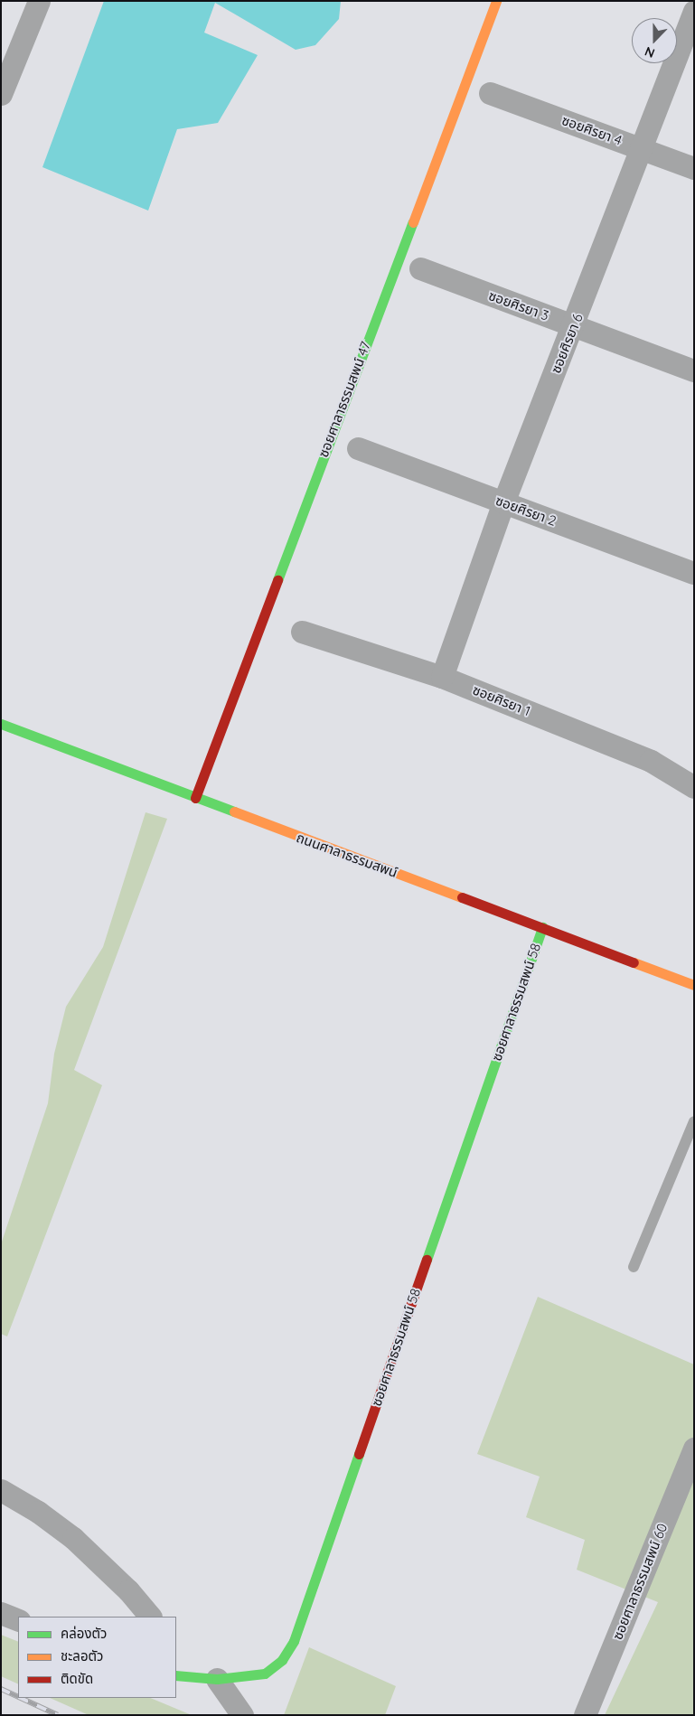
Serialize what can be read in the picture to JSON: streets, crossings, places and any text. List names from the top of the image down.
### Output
{
  "streets": {
    "street": [
      "ซอยศิรยา 4",
      "ซอยศิรยา 3",
      "ซอยศิรยา 6",
      "ซอยศาลาธรรมสพน์ 47",
      "ซอยศิรยา 2",
      "ซอยศิรยา 1",
      "ถนนศาลาธรรมสพน์",
      "ซอยศาลาธรรมสพน์ 58",
      "ซอยศาลาธรรมสพน์ 60"
    ]
  },
  "crossings": [
    ["ซอยศิรยา 4", "ซอยศิรยา 6"],
    ["ซอยศิรยา 3", "ซอยศิรยา 6"],
    ["ซอยศิรยา 6", "ซอยศิรยา 2"],
    ["ซอยศิรยา 6", "ซอยศิรยา 1"],
    ["ซอยศาลาธรรมสพน์ 47", "ถนนศาลาธรรมสพน์"],
    ["ถนนศาลาธรรมสพน์", "ซอยศาลาธรรมสพน์ 58"]
  ],
  "legend": ["คล่องตัว", "ชะลอตัว", "ติดขัด"],
  "north": "bottom"
}
